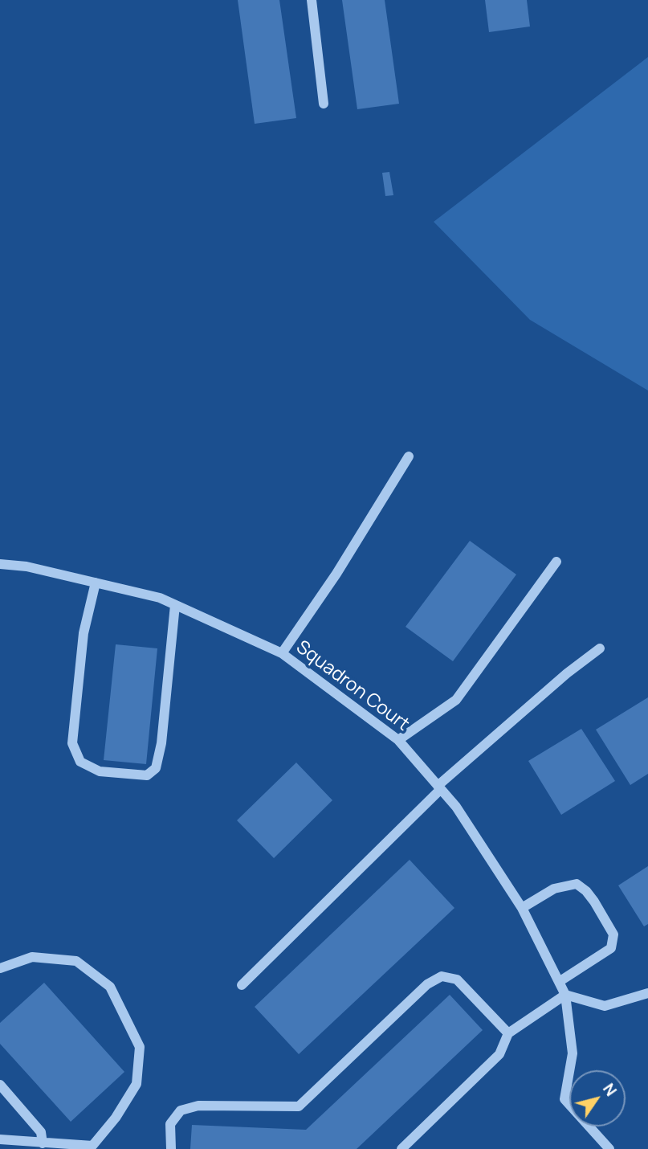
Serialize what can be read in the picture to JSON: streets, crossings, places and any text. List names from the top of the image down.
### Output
{
  "streets": {
    "street": ["Squadron Court"]
  },
  "north": "top right"
}
